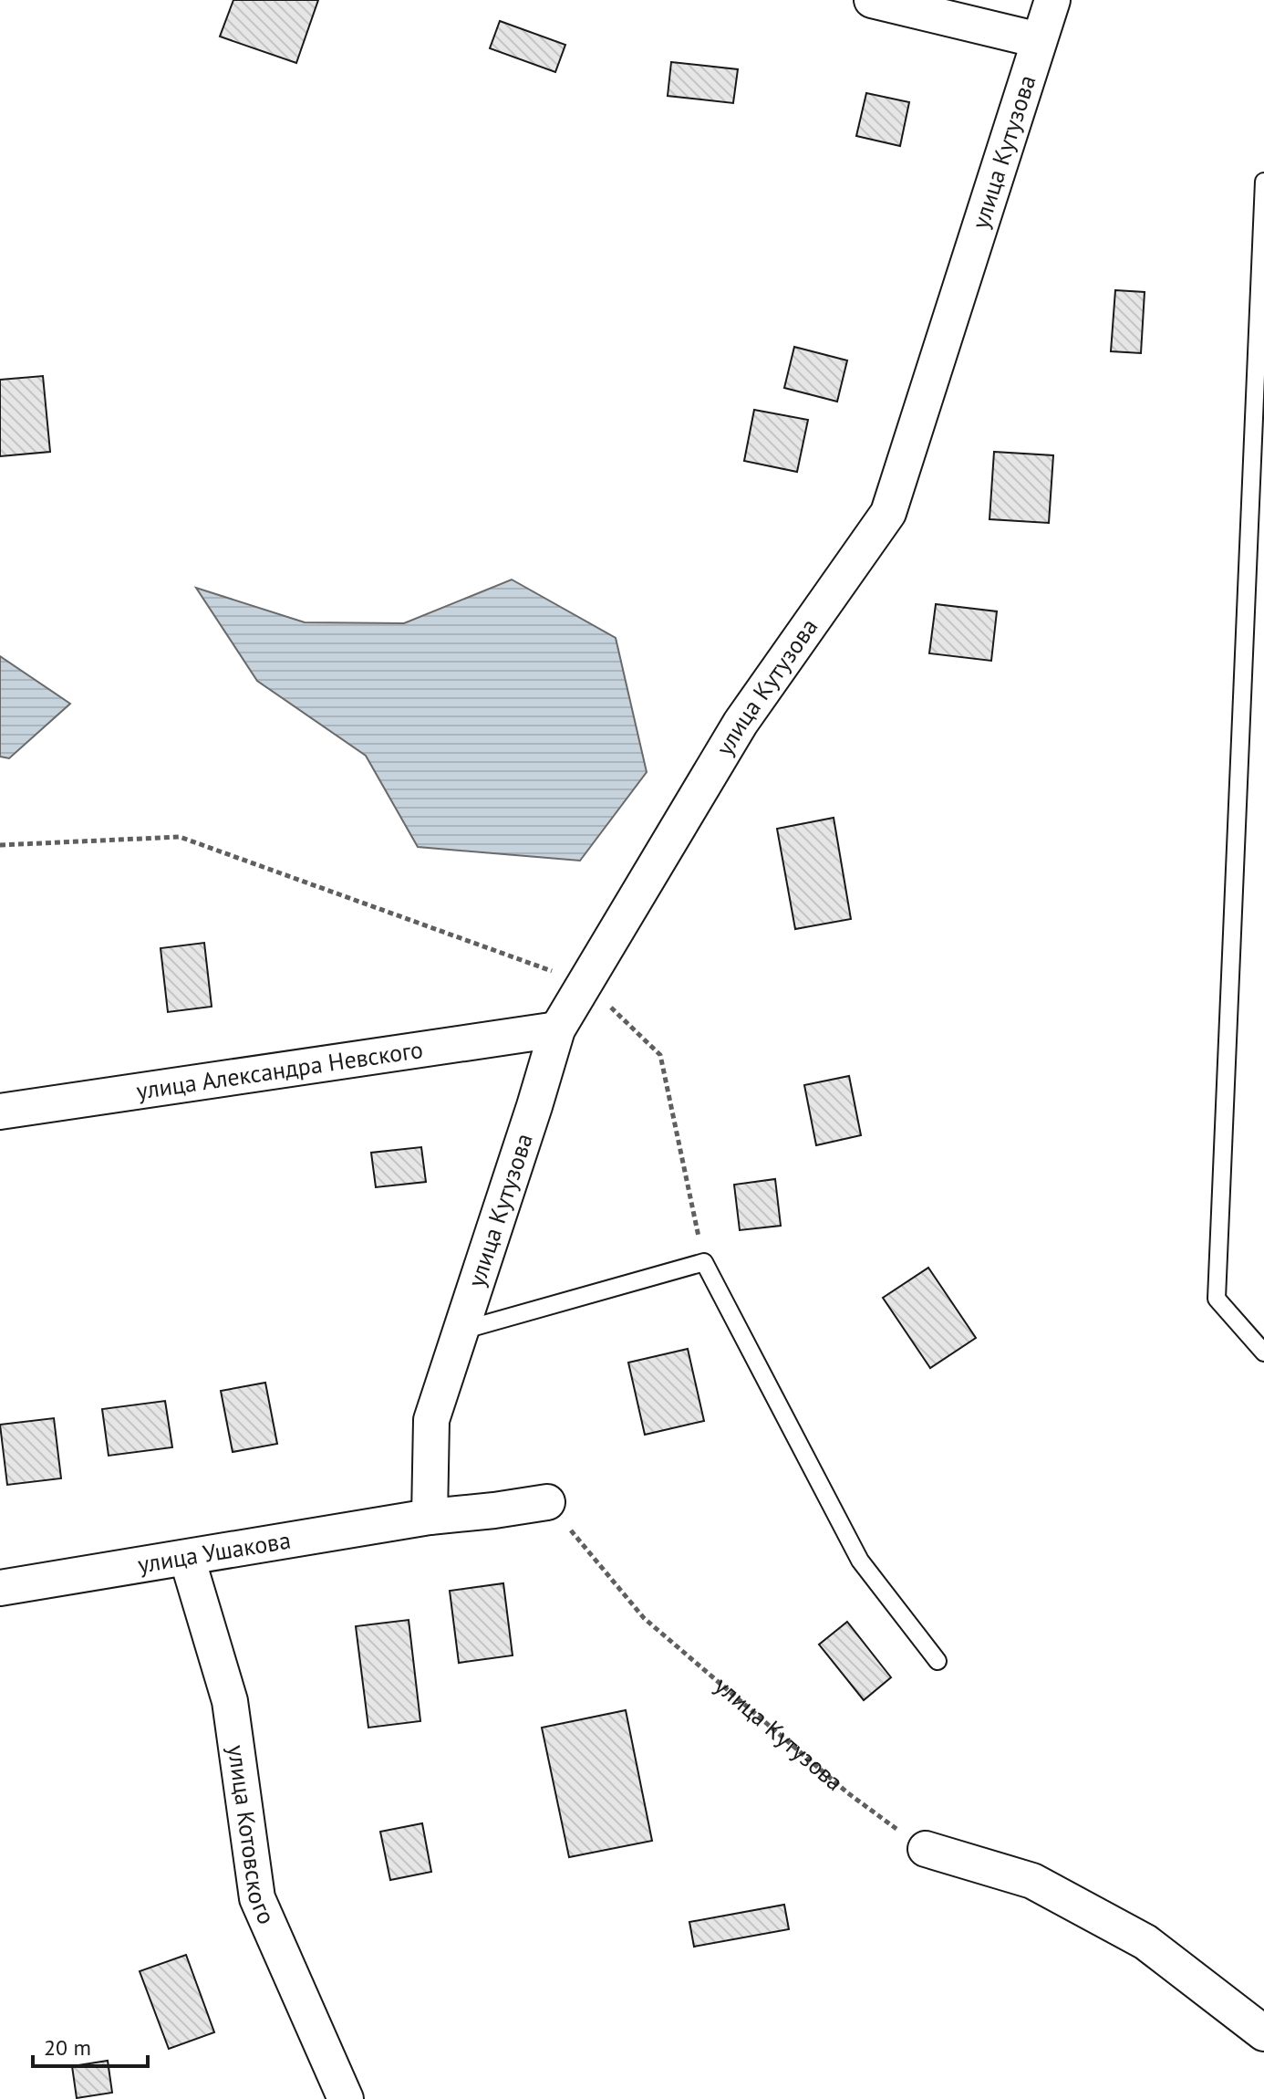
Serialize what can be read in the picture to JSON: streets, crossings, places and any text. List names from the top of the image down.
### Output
{
  "streets": {
    "street": [
      "улица Кутузова",
      "улица Александра Невского",
      "улица Ушакова",
      "улица Котовского"
    ]
  },
  "crossings": [
    ["улица Кутузова", "улица Александра Невского"],
    ["улица Кутузова", "улица Ушакова"],
    ["улица Ушакова", "улица Котовского"]
  ],
  "scale_bar": "20 m"
}
